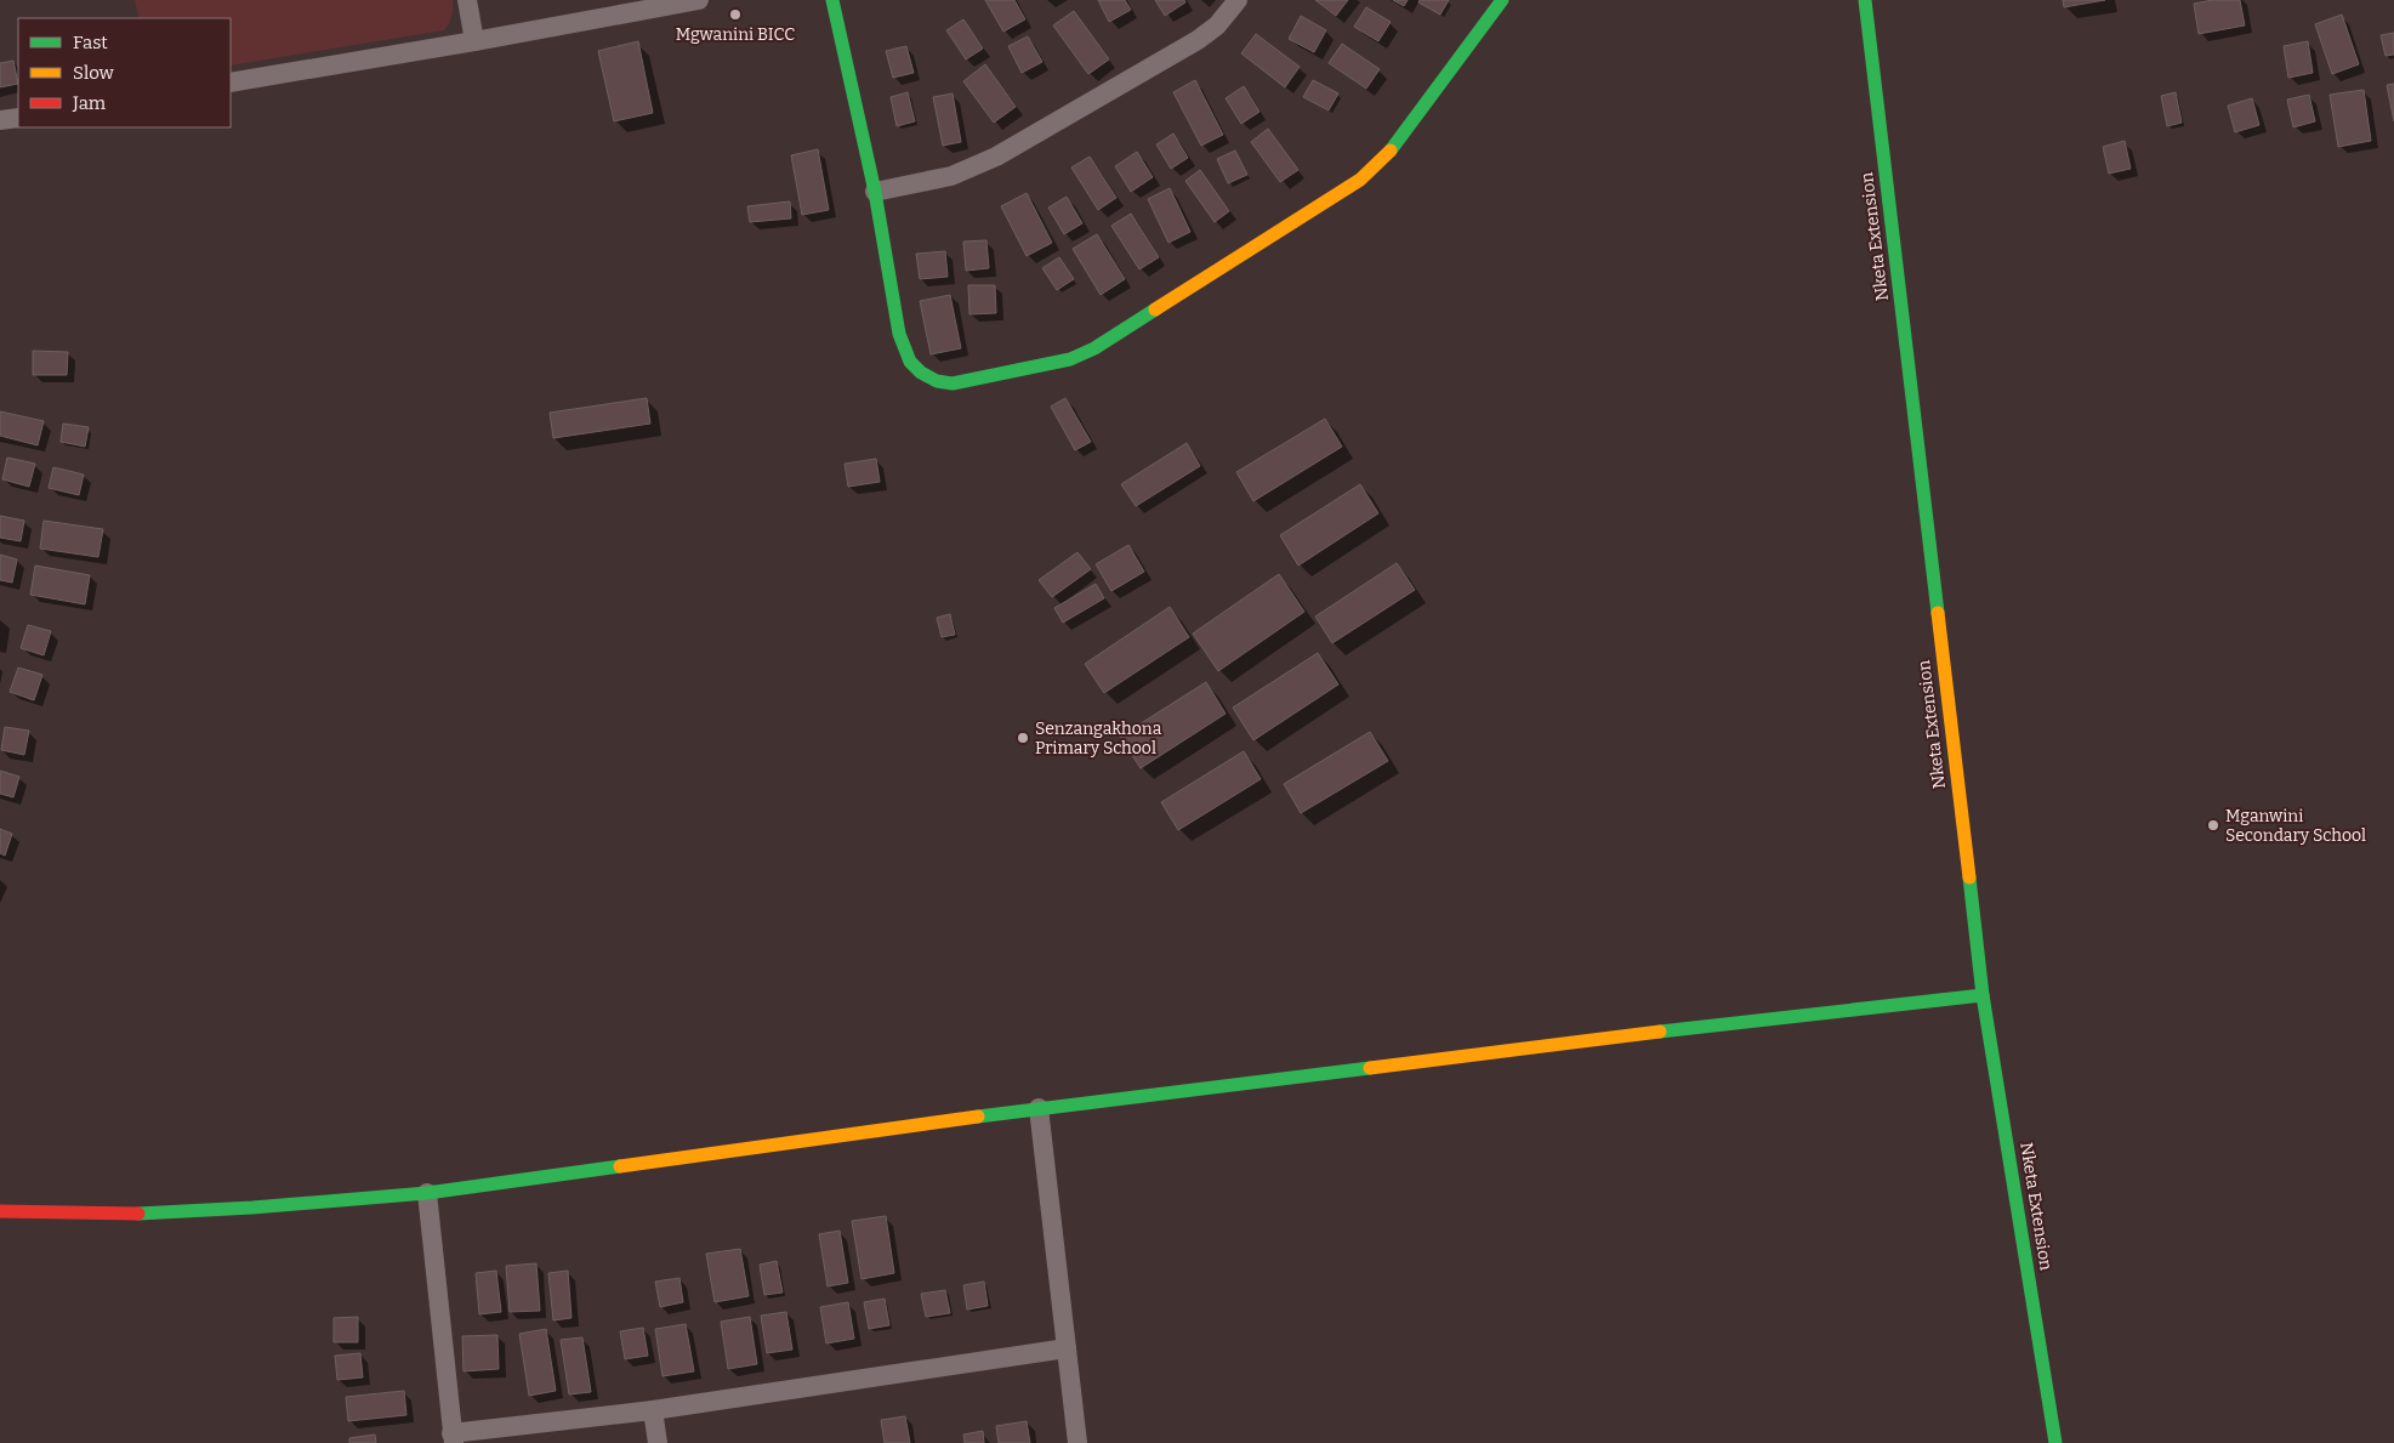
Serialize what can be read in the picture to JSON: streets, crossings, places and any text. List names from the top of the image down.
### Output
{
  "streets": {
    "street": ["Nketa Extension"]
  },
  "places": ["Mgwanini BICC", "Senzangakhona Primary School", "Mganwini Secondary School"],
  "legend": ["Fast", "Slow", "Jam"]
}
